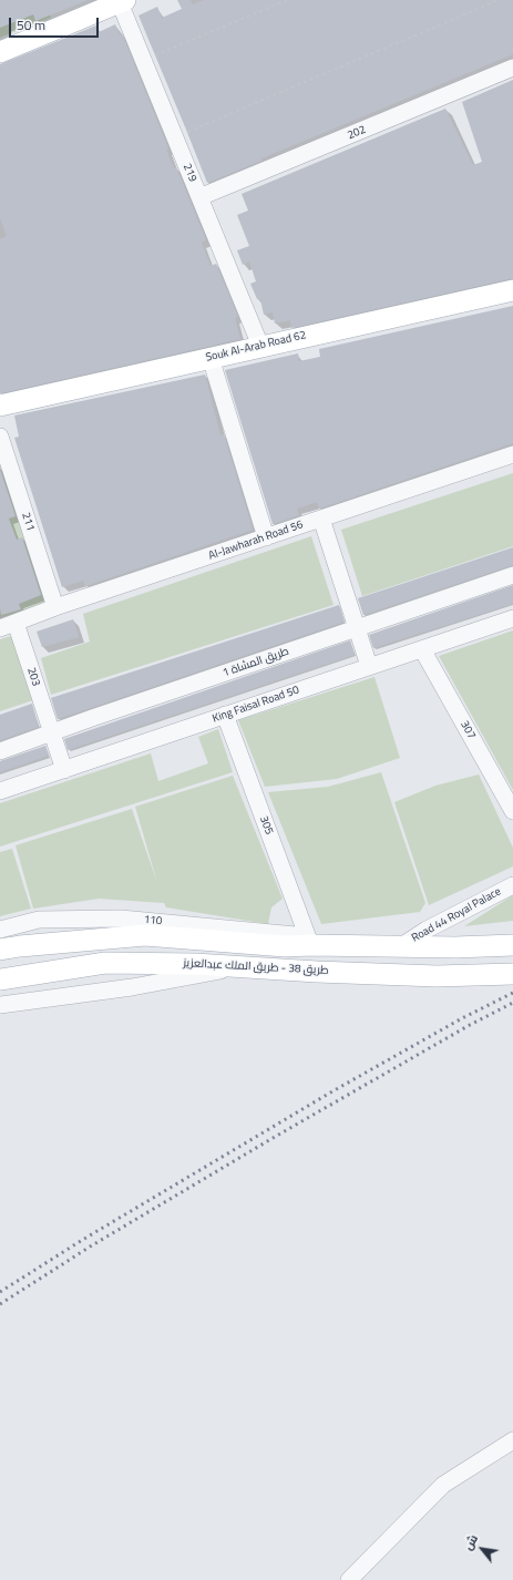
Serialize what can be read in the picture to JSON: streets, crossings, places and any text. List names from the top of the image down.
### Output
{
  "streets": {
    "main road": ["Souk Al-Arab Road 62", "طريق 38 - طريق الملك عبدالعزيز"],
    "street": [
      "202",
      "219",
      "211",
      "Al-Jawharah Road 56",
      "طريق المشاة 1",
      "203",
      "King Faisal Road 50",
      "307",
      "305",
      "Road 44 Royal Palace",
      "110"
    ]
  },
  "crossings": [
    ["202", "219"],
    ["219", "Souk Al-Arab Road 62"],
    ["211", "Al-Jawharah Road 56"],
    ["Al-Jawharah Road 56", "203"],
    ["طريق المشاة 1", "203"],
    ["203", "King Faisal Road 50"],
    ["King Faisal Road 50", "307"],
    ["King Faisal Road 50", "305"],
    ["305", "110"],
    ["305", "طريق 38 - طريق الملك عبدالعزيز"],
    ["Road 44 Royal Palace", "طريق 38 - طريق الملك عبدالعزيز"],
    ["110", "طريق 38 - طريق الملك عبدالعزيز"]
  ],
  "scale_bar": "50 m",
  "north": "top left"
}
